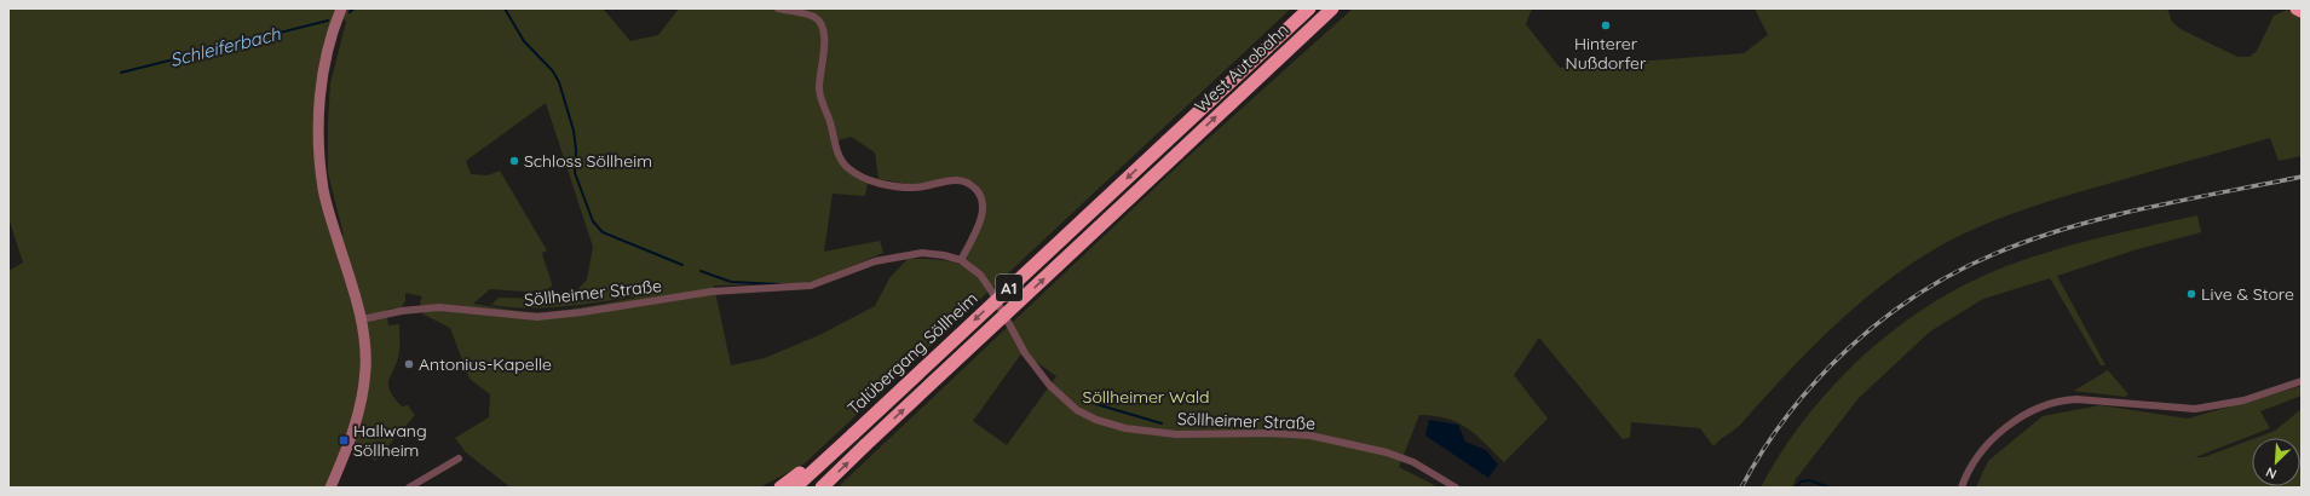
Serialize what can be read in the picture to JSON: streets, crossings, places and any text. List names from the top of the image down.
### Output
{
  "streets": {
    "highway": ["West Autobahn", "A1", "Talübergang Söllheim"],
    "street": ["Söllheimer Straße"]
  },
  "crossings": [
    ["West Autobahn", "Talübergang Söllheim"],
    ["A1", "Talübergang Söllheim"]
  ],
  "water": ["Schleiferbach"],
  "parks": ["Söllheimer Wald"],
  "places": {
    "other": [
      "Hinterer Nußdorfer",
      "Schloss Söllheim",
      "Live & Store",
      "Antonius-Kapelle"
    ],
    "transit": ["Hallwang Söllheim"]
  },
  "north": "bottom left"
}
